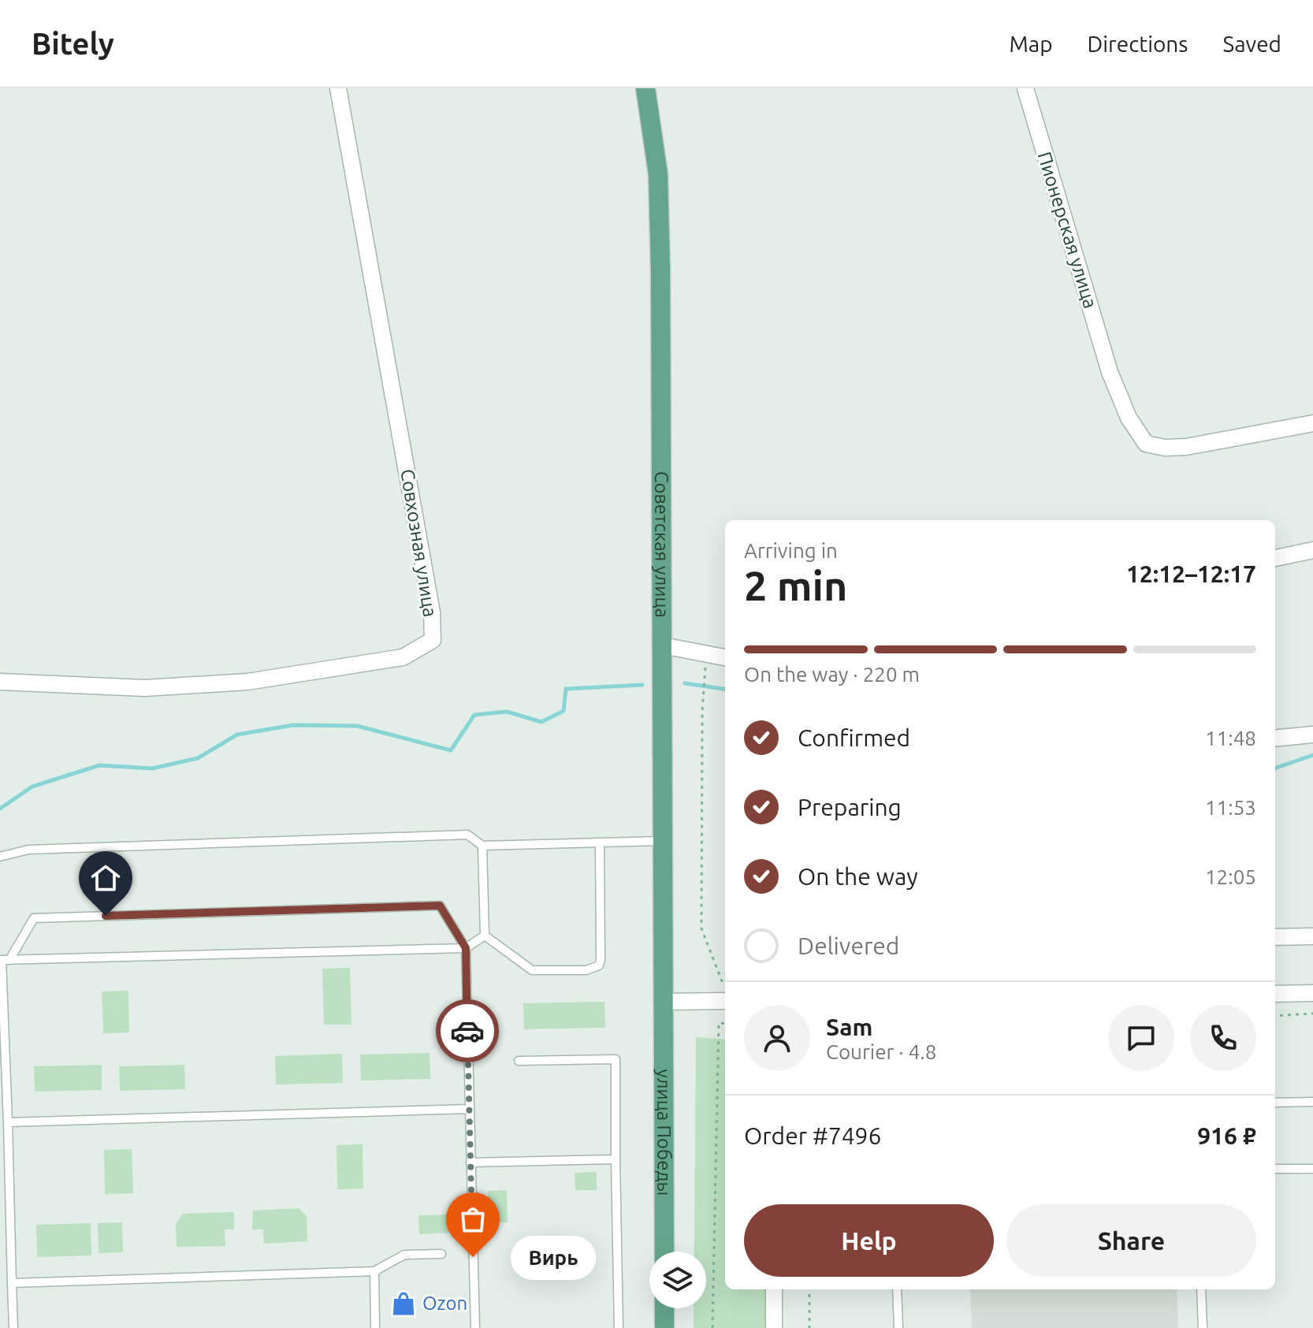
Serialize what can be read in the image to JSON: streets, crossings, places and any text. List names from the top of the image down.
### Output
{
  "streets": {
    "main road": ["Советская улица", "улица Победы"],
    "street": ["Пионерская улица", "Совхозная улица"]
  },
  "crossings": [
    ["Советская улица", "улица Победы"]
  ],
  "places": {
    "other": ["Вирь"],
    "shop": ["Ozon"]
  },
  "page": {
    "header": "Bitely",
    "nav": ["Map", "Directions", "Saved"],
    "heading": ["2 min", "Arriving in", "12:12–12:17"],
    "panel": [
      "Sam",
      "Courier · 4.8",
      "Order #7496",
      "916 ₽"
    ],
    "bar": "On the way · 220 m",
    "list": [
      ["Confirmed", "11:48"],
      ["Preparing", "11:53"],
      ["On the way", "12:05"],
      "Delivered"
    ],
    "buttons": ["Help", "Share"],
    "bubble": "Вирь"
  }
}
